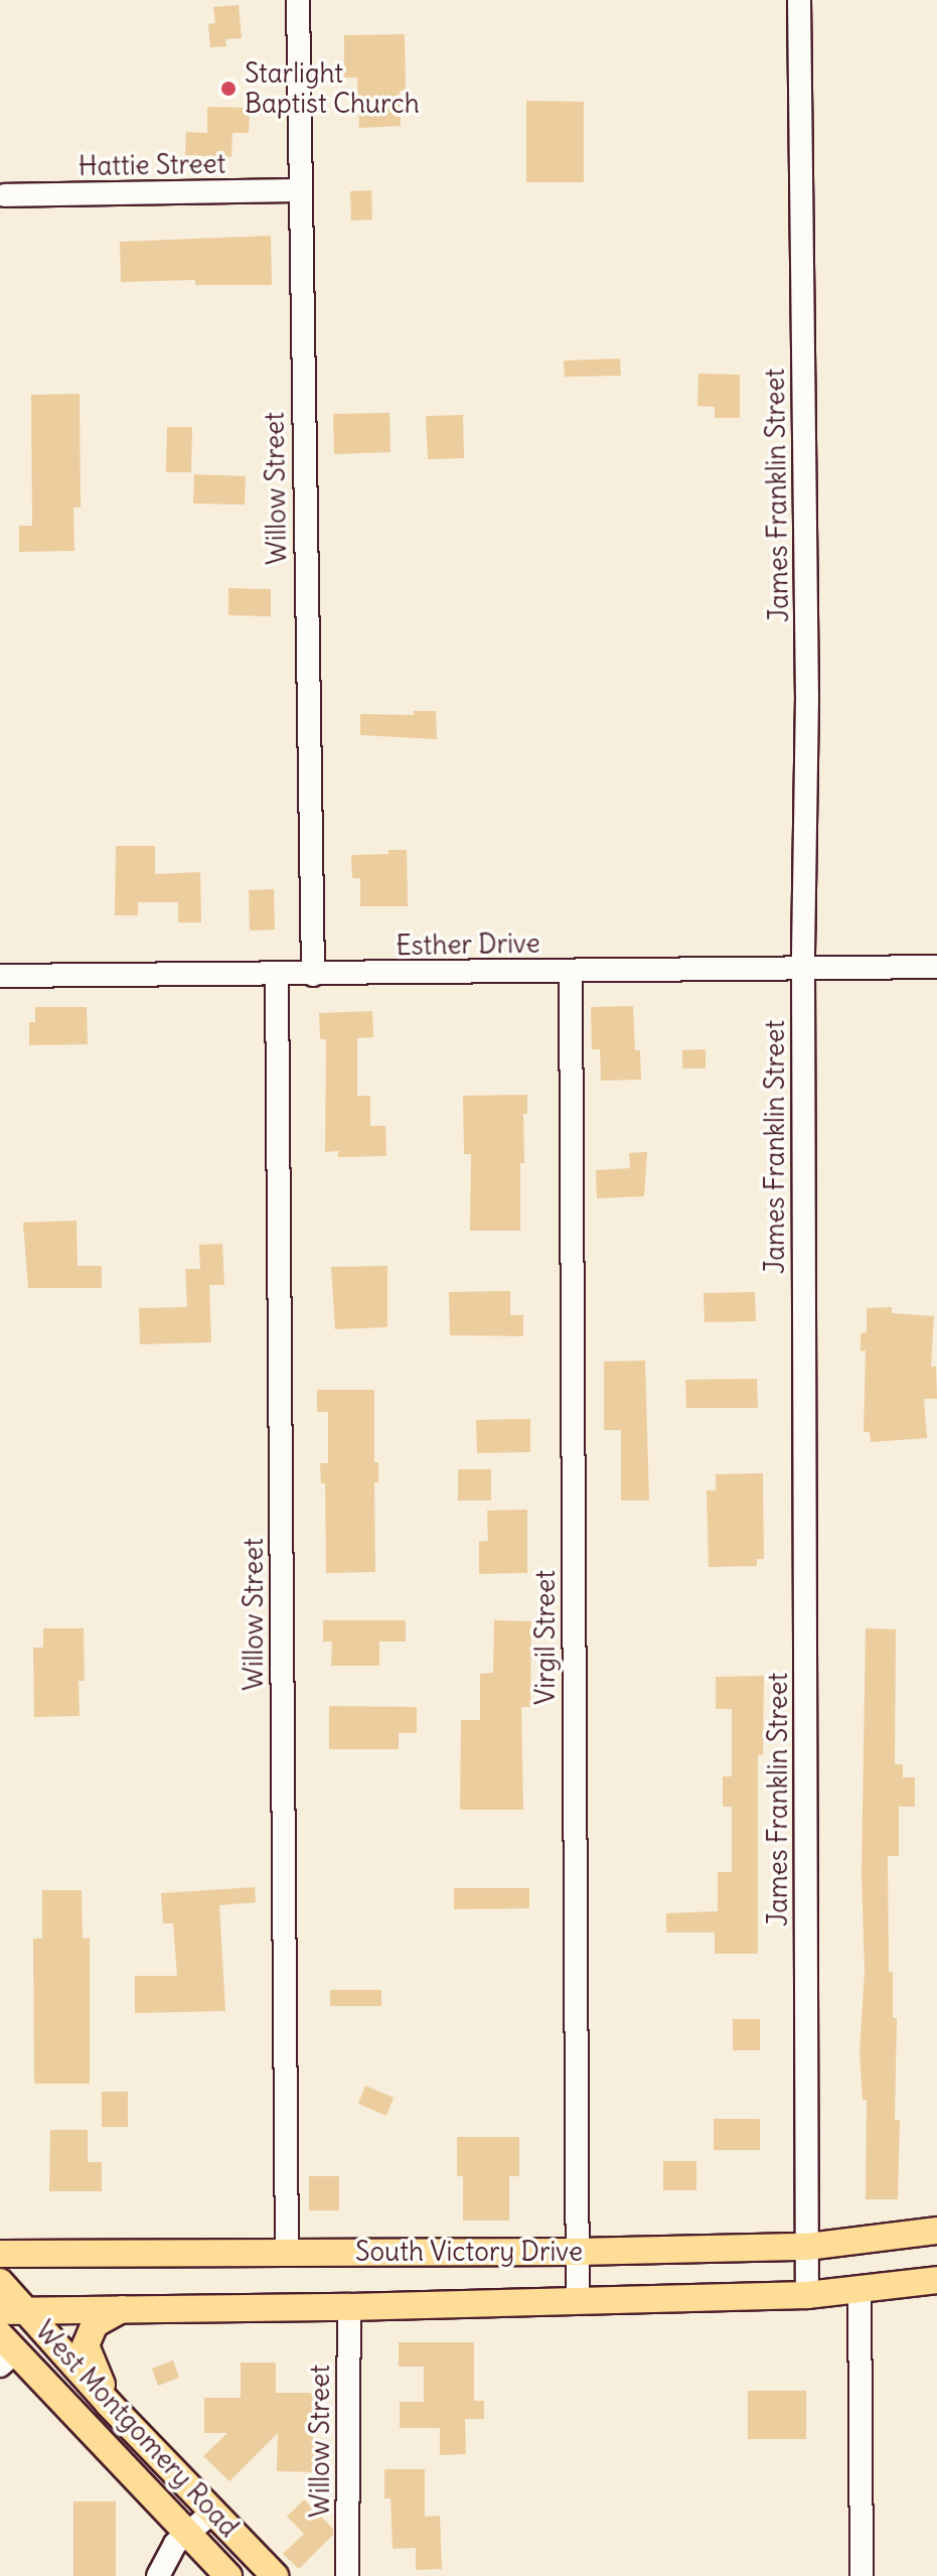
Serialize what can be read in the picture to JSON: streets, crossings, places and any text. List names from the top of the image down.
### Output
{
  "streets": {
    "main road": ["South Victory Drive", "West Montgomery Road"],
    "street": [
      "Hattie Street",
      "Willow Street",
      "James Franklin Street",
      "Esther Drive",
      "Virgil Street"
    ]
  },
  "crossings": [
    ["Hattie Street", "Willow Street"],
    ["Willow Street", "Esther Drive"],
    ["Willow Street", "South Victory Drive"],
    ["James Franklin Street", "Esther Drive"],
    ["James Franklin Street", "South Victory Drive"],
    ["Esther Drive", "Virgil Street"],
    ["Virgil Street", "South Victory Drive"],
    ["South Victory Drive", "West Montgomery Road"]
  ],
  "places": ["Starlight Baptist Church"]
}
